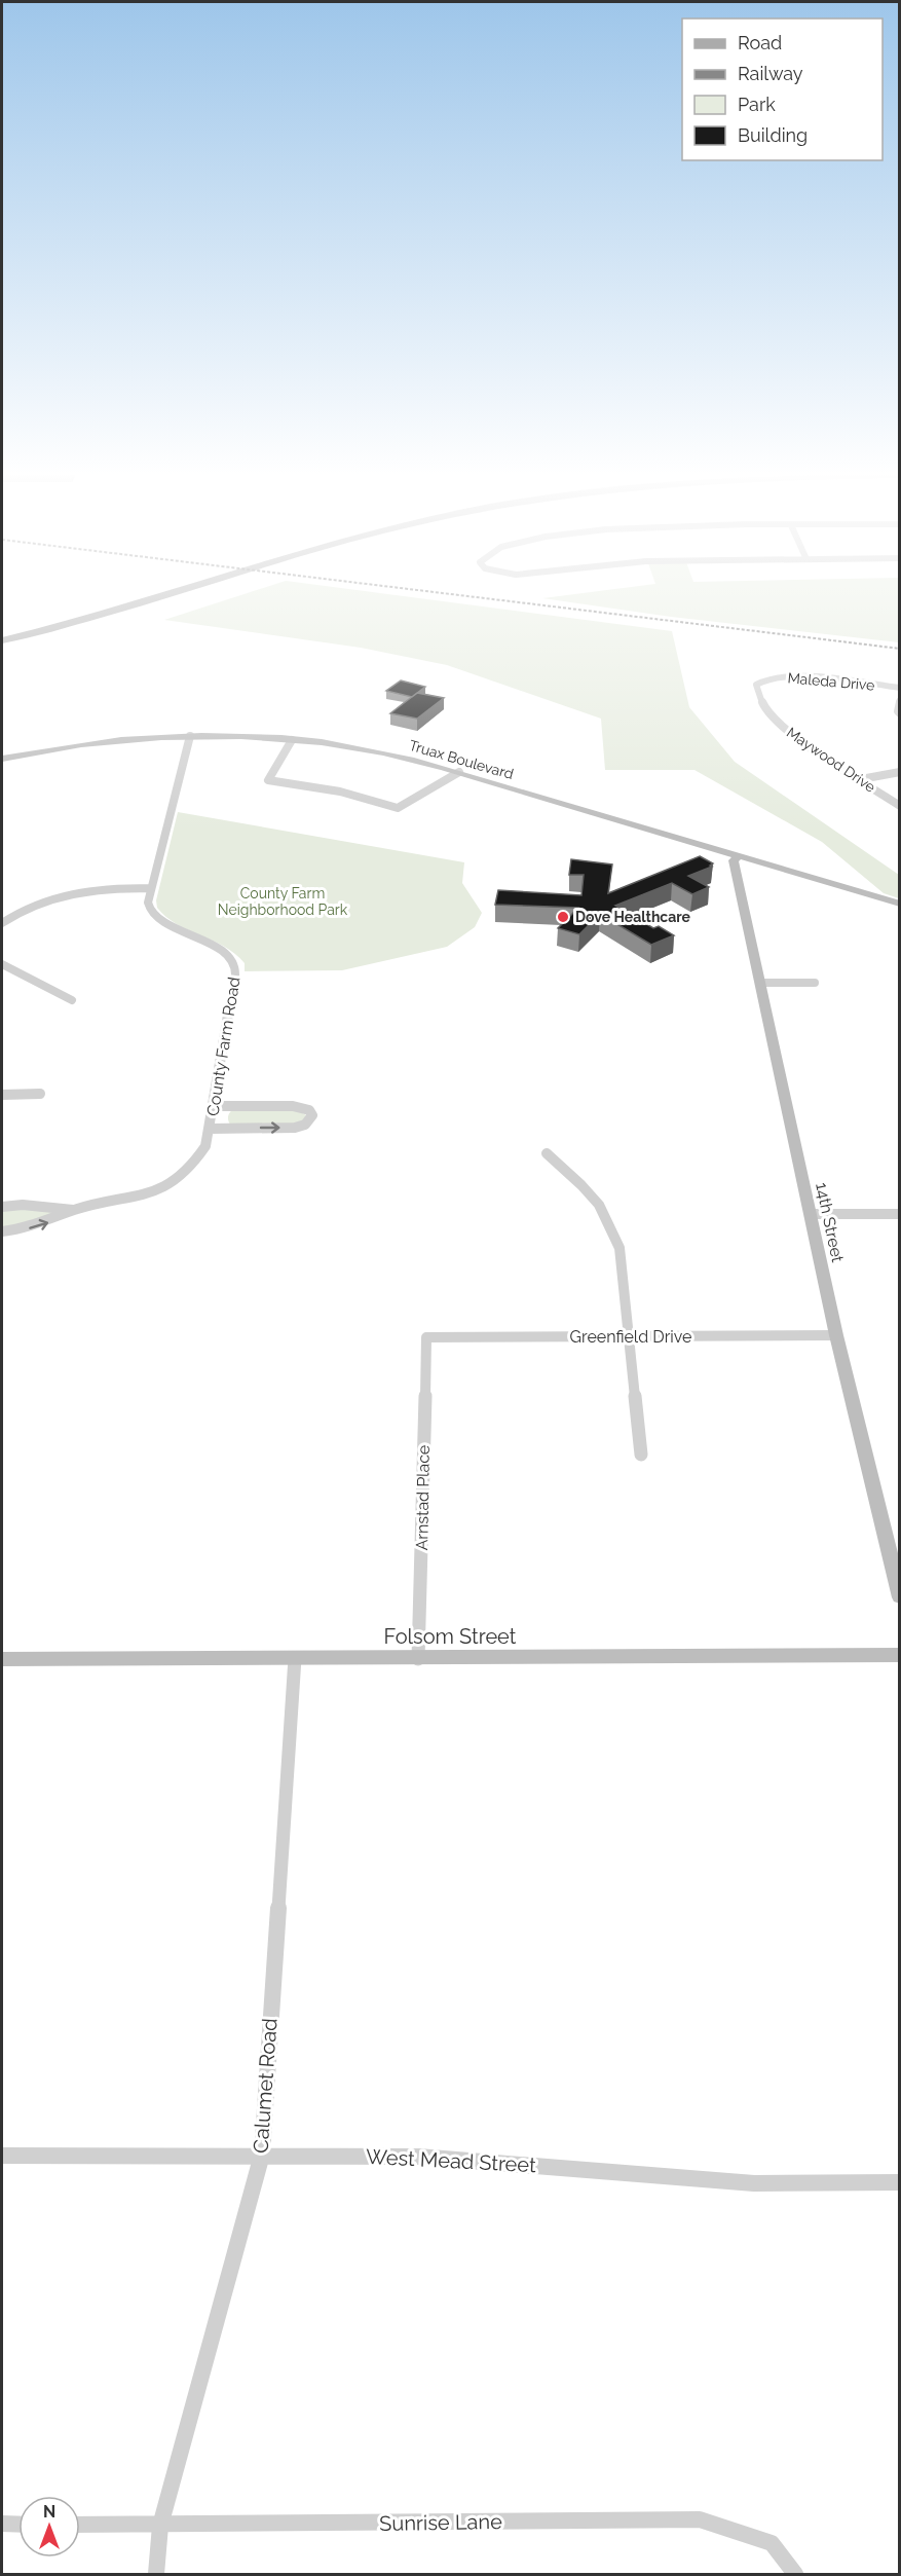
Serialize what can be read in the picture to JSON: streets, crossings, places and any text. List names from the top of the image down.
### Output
{
  "streets": {
    "street": [
      "Maleda Drive",
      "Truax Boulevard",
      "Maywood Drive",
      "County Farm Road",
      "14th Street",
      "Greenfield Drive",
      "Arnstad Place",
      "Folsom Street",
      "Calumet Road",
      "West Mead Street",
      "Sunrise Lane"
    ]
  },
  "crossings": [
    ["Maleda Drive", "Maywood Drive"],
    ["Truax Boulevard", "County Farm Road"],
    ["Truax Boulevard", "14th Street"],
    ["14th Street", "Greenfield Drive"],
    ["Greenfield Drive", "Arnstad Place"],
    ["Arnstad Place", "Folsom Street"],
    ["Folsom Street", "Calumet Road"],
    ["Calumet Road", "West Mead Street"],
    ["Calumet Road", "Sunrise Lane"]
  ],
  "parks": ["County Farm Neighborhood Park"],
  "places": ["Dove Healthcare"],
  "legend": [
    "Road",
    "Railway",
    "Park",
    "Building"
  ],
  "north": "top"
}
